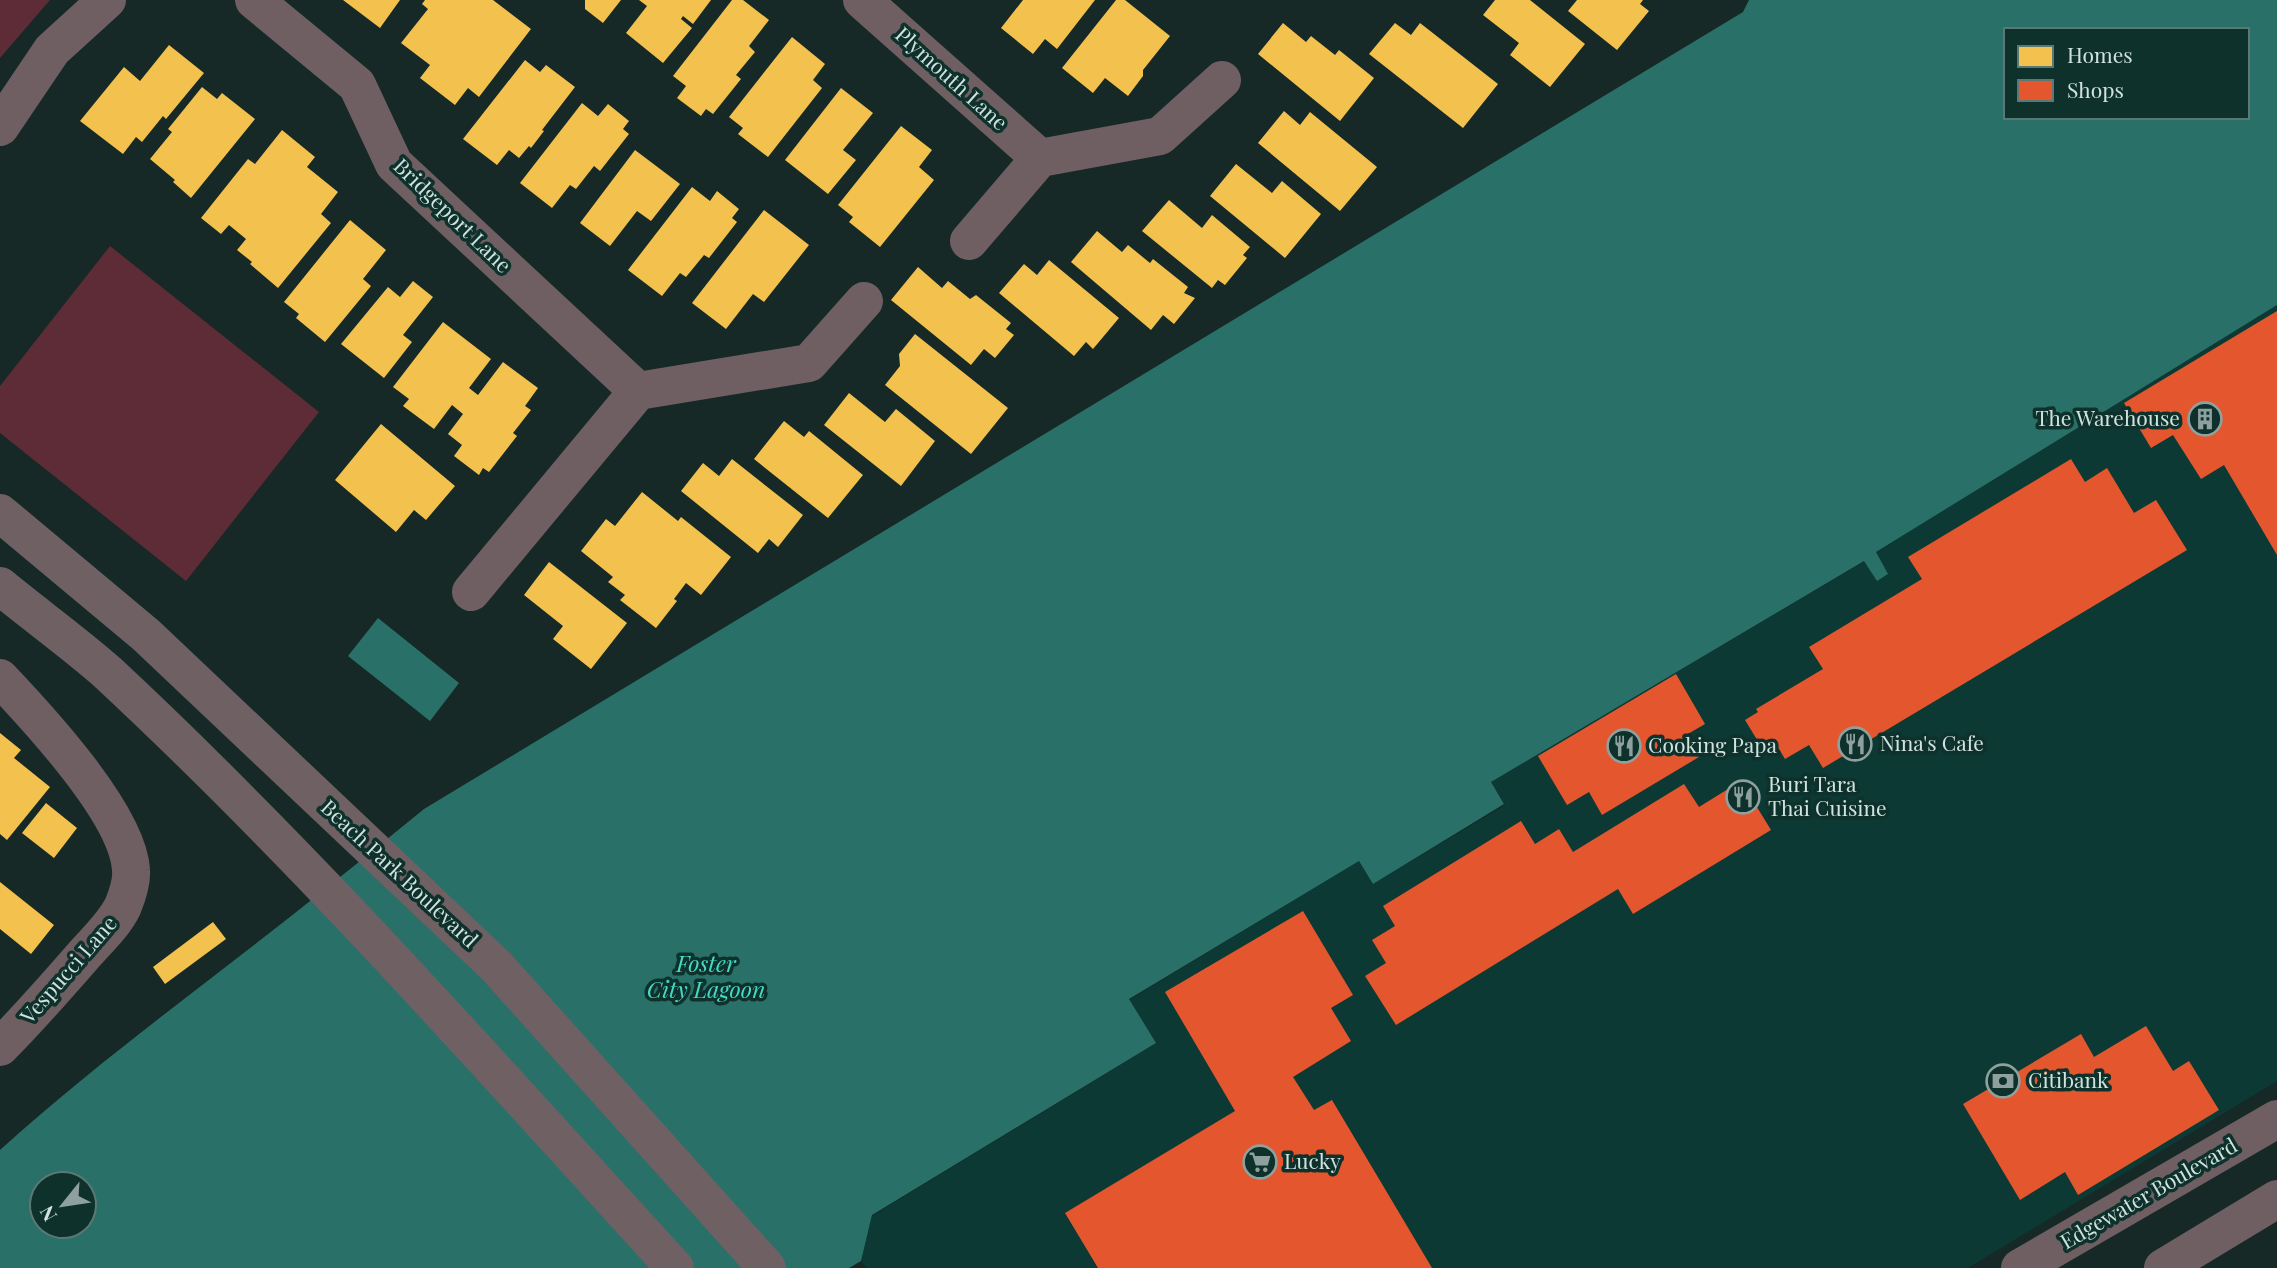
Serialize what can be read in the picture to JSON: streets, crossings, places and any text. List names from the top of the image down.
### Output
{
  "streets": {
    "main road": ["Beach Park Boulevard"],
    "street": [
      "Plymouth Lane",
      "Bridgeport Lane",
      "Vespucci Lane",
      "Edgewater Boulevard"
    ]
  },
  "water": ["Foster City Lagoon"],
  "places": {
    "building": ["The Warehouse"],
    "restaurant": ["Nina's Cafe", "Cooking Papa", "Buri Tara Thai Cuisine"],
    "bank": ["Citibank"],
    "supermarket": ["Lucky"]
  },
  "legend": ["Homes", "Shops"],
  "north": "bottom left"
}
